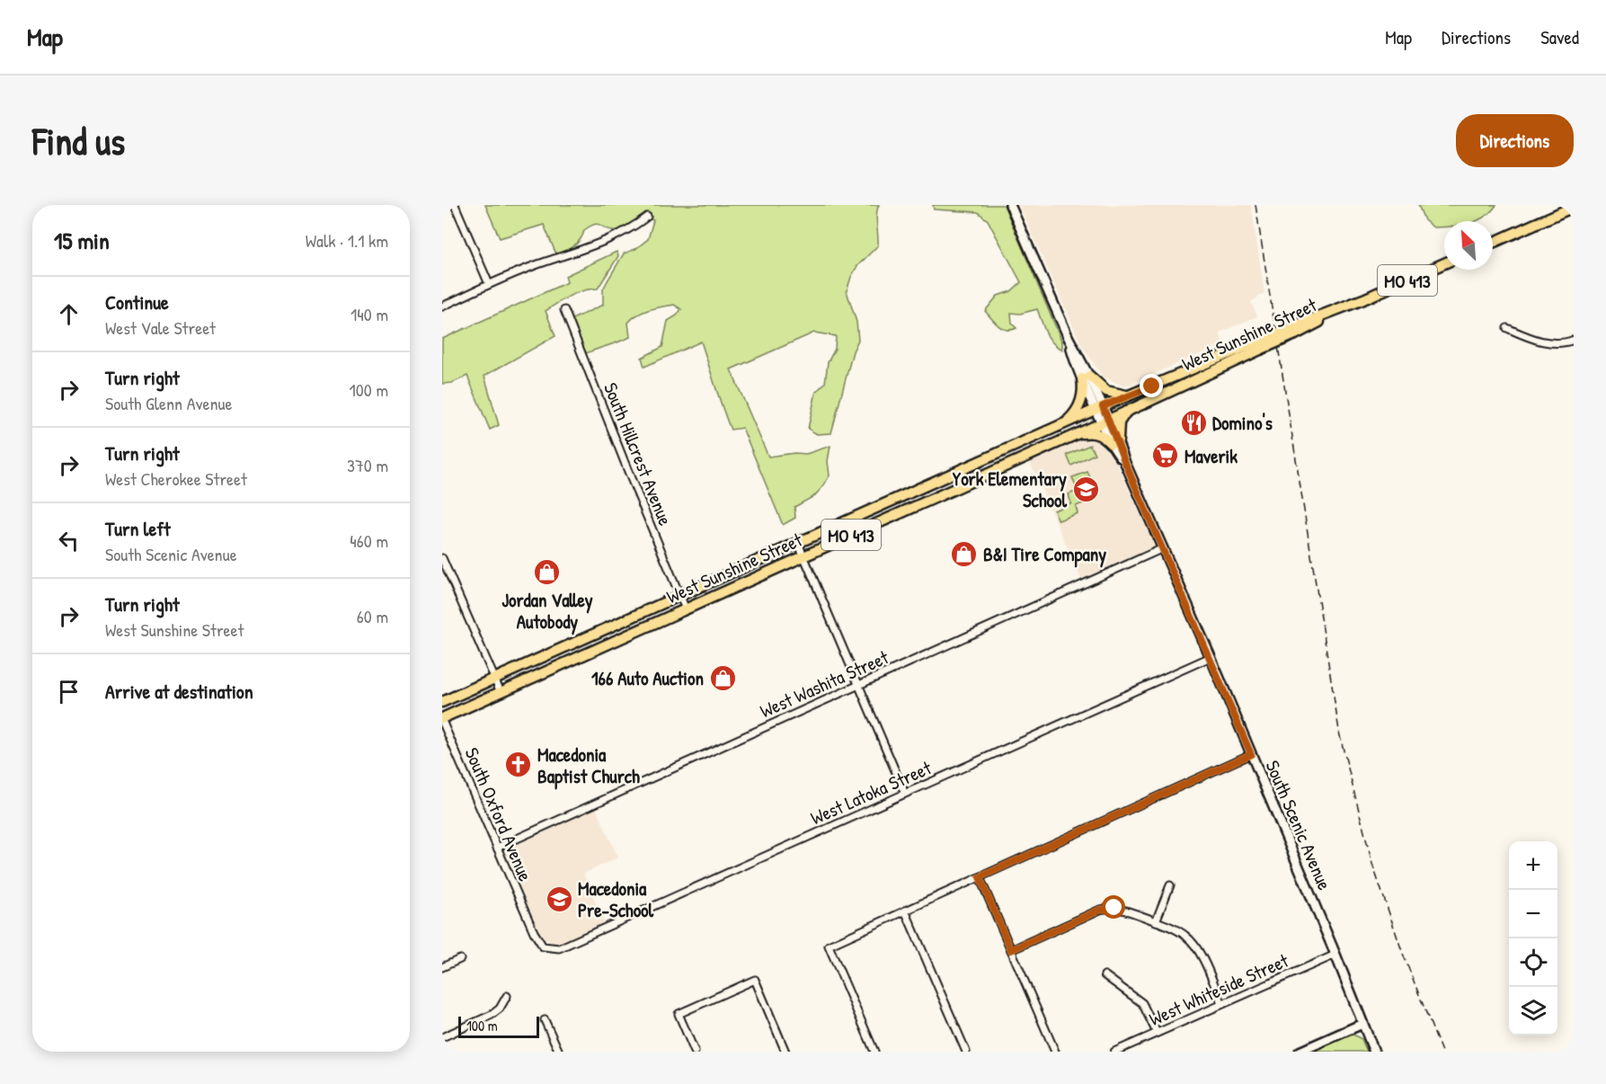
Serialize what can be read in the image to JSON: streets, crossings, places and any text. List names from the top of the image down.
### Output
{
  "streets": {
    "main road": ["MO 413", "West Sunshine Street", "South Scenic Avenue"],
    "street": [
      "South Hillcrest Avenue",
      "West Washita Street",
      "West Latoka Street",
      "South Oxford Avenue",
      "West Whiteside Street"
    ]
  },
  "crossings": [
    ["West Sunshine Street", "South Hillcrest Avenue"],
    ["West Sunshine Street", "South Oxford Avenue"],
    ["West Sunshine Street", "South Scenic Avenue"],
    ["West Washita Street", "South Oxford Avenue"],
    ["West Washita Street", "South Scenic Avenue"],
    ["West Latoka Street", "South Oxford Avenue"],
    ["West Latoka Street", "South Scenic Avenue"],
    ["South Scenic Avenue", "West Whiteside Street"]
  ],
  "places": {
    "restaurant": ["Domino's"],
    "supermarket": ["Maverik"],
    "school or university": ["York Elementary School", "Macedonia Pre-School"],
    "shop": ["B&I Tire Company", "Jordan Valley Autobody", "166 Auto Auction"],
    "church": ["Macedonia Baptist Church"]
  },
  "scale_bar": "100 m",
  "north": "top left",
  "page": {
    "header": "Map",
    "nav": ["Map", "Directions", "Saved"],
    "buttons": "Directions",
    "title": "Find us",
    "heading": ["15 min", "Walk · 1.1 km"],
    "list": [
      ["Continue", "West Vale Street", "140 m"],
      ["Turn right", "South Glenn Avenue", "100 m"],
      ["Turn right", "West Cherokee Street", "370 m"],
      ["Turn left", "South Scenic Avenue", "460 m"],
      ["Turn right", "West Sunshine Street", "60 m"],
      "Arrive at destination"
    ],
    "map_buttons": ["+", "−"],
    "scale": "100 m"
  }
}
